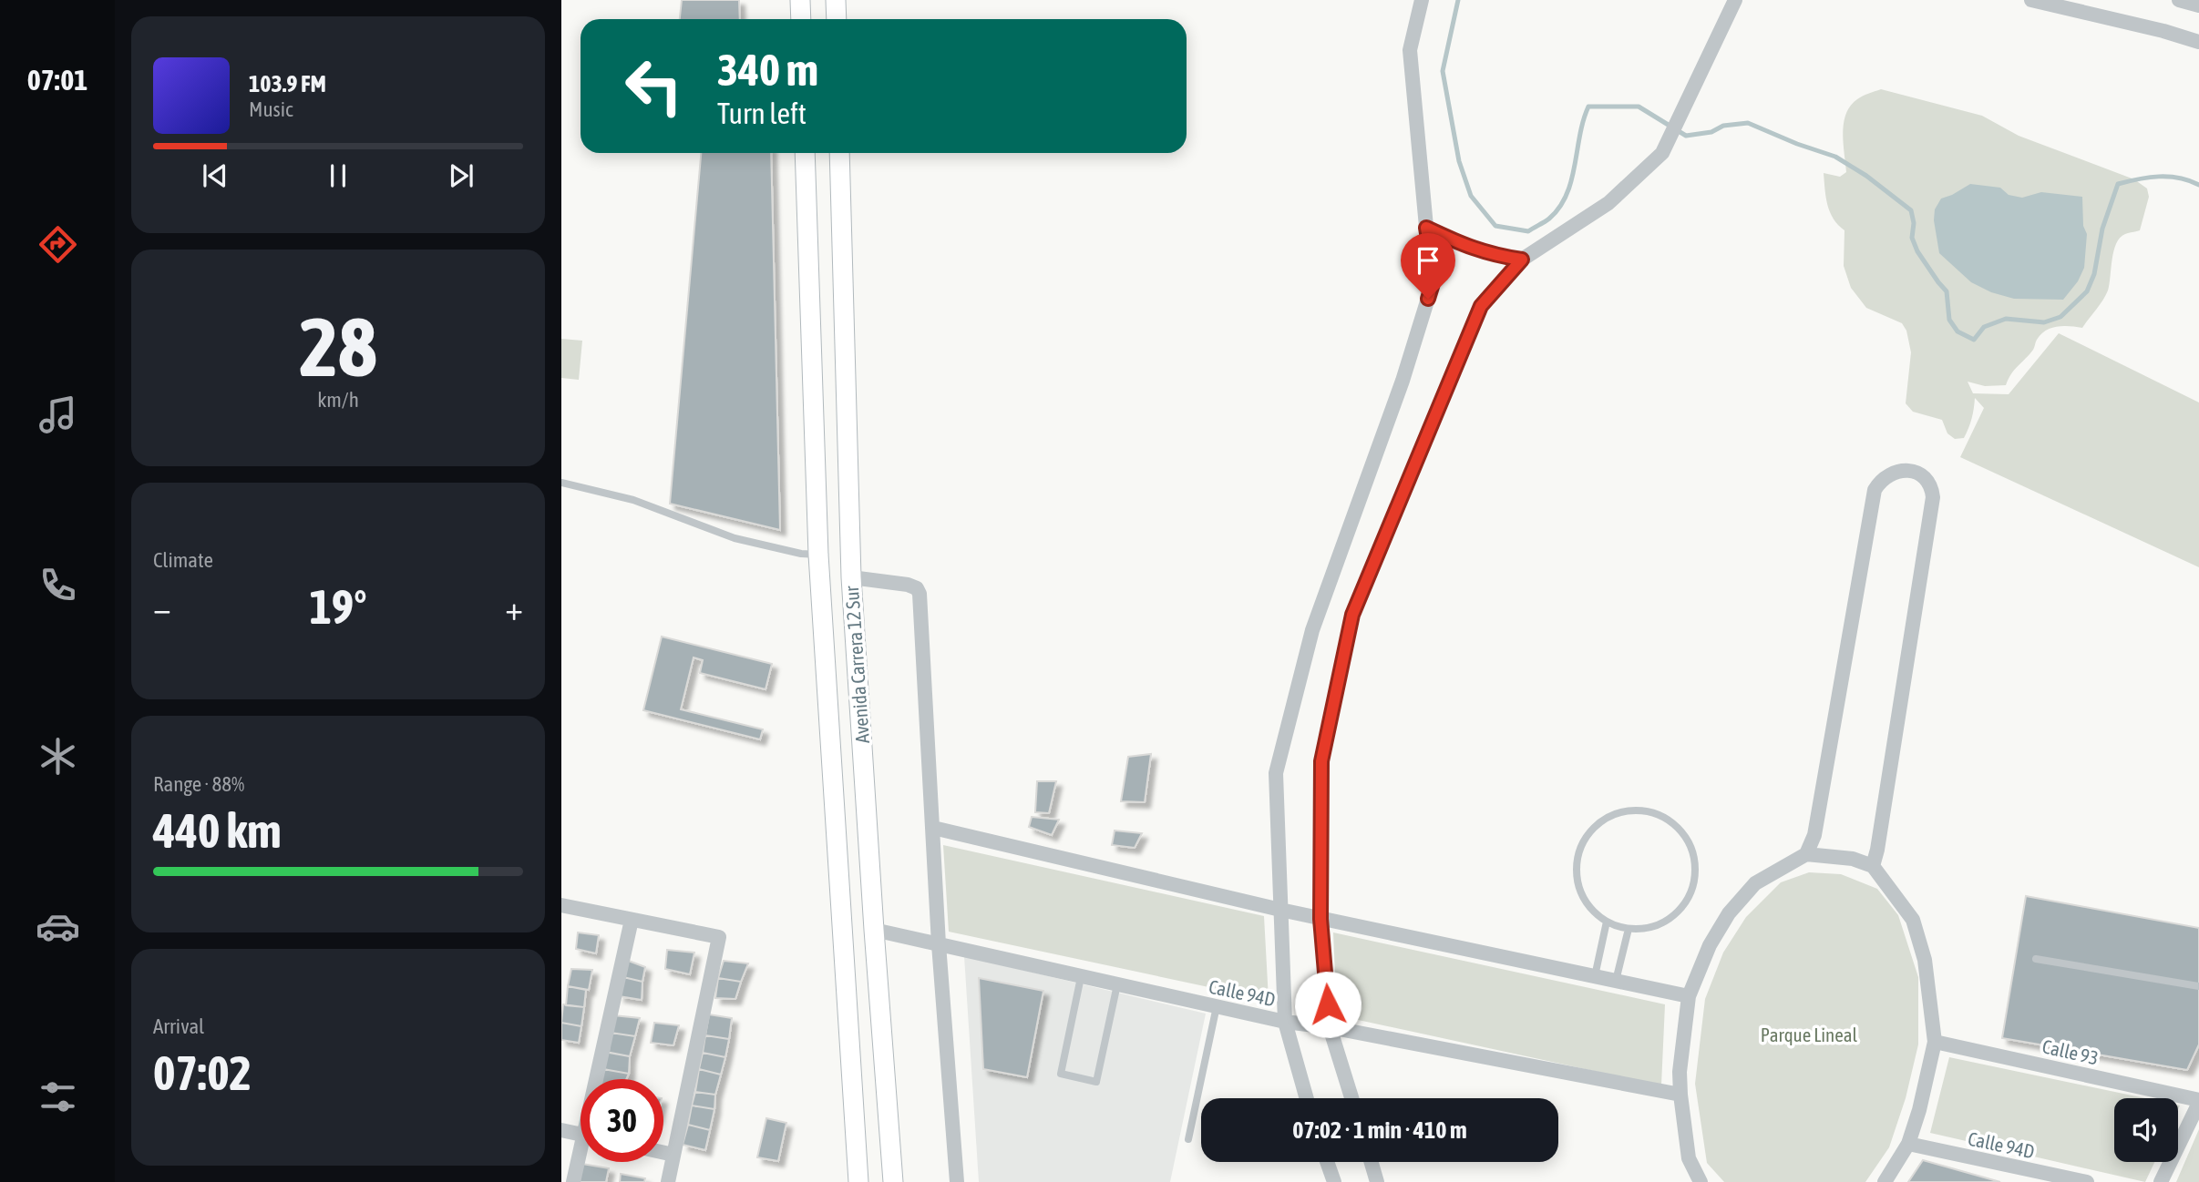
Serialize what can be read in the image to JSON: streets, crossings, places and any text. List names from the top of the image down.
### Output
{
  "streets": {
    "street": ["Avenida Carrera 12 Sur", "Calle 94D", "Calle 93"]
  },
  "crossings": [
    ["Avenida Carrera 12 Sur", "Calle 94D"]
  ],
  "parks": ["Parque Lineal"],
  "page": {
    "tabs": "07:01",
    "turn": ["340 m", "Turn left"],
    "song": ["103.9 FM", "Music"],
    "tile": [
      ["28", "km/h"],
      "Climate",
      ["Range · 88%", "440 km"],
      ["Arrival", "07:02"]
    ],
    "heat": ["−", "19°", "+"],
    "limit": "30",
    "trip": "07:02 · 1 min · 410 m"
  }
}
